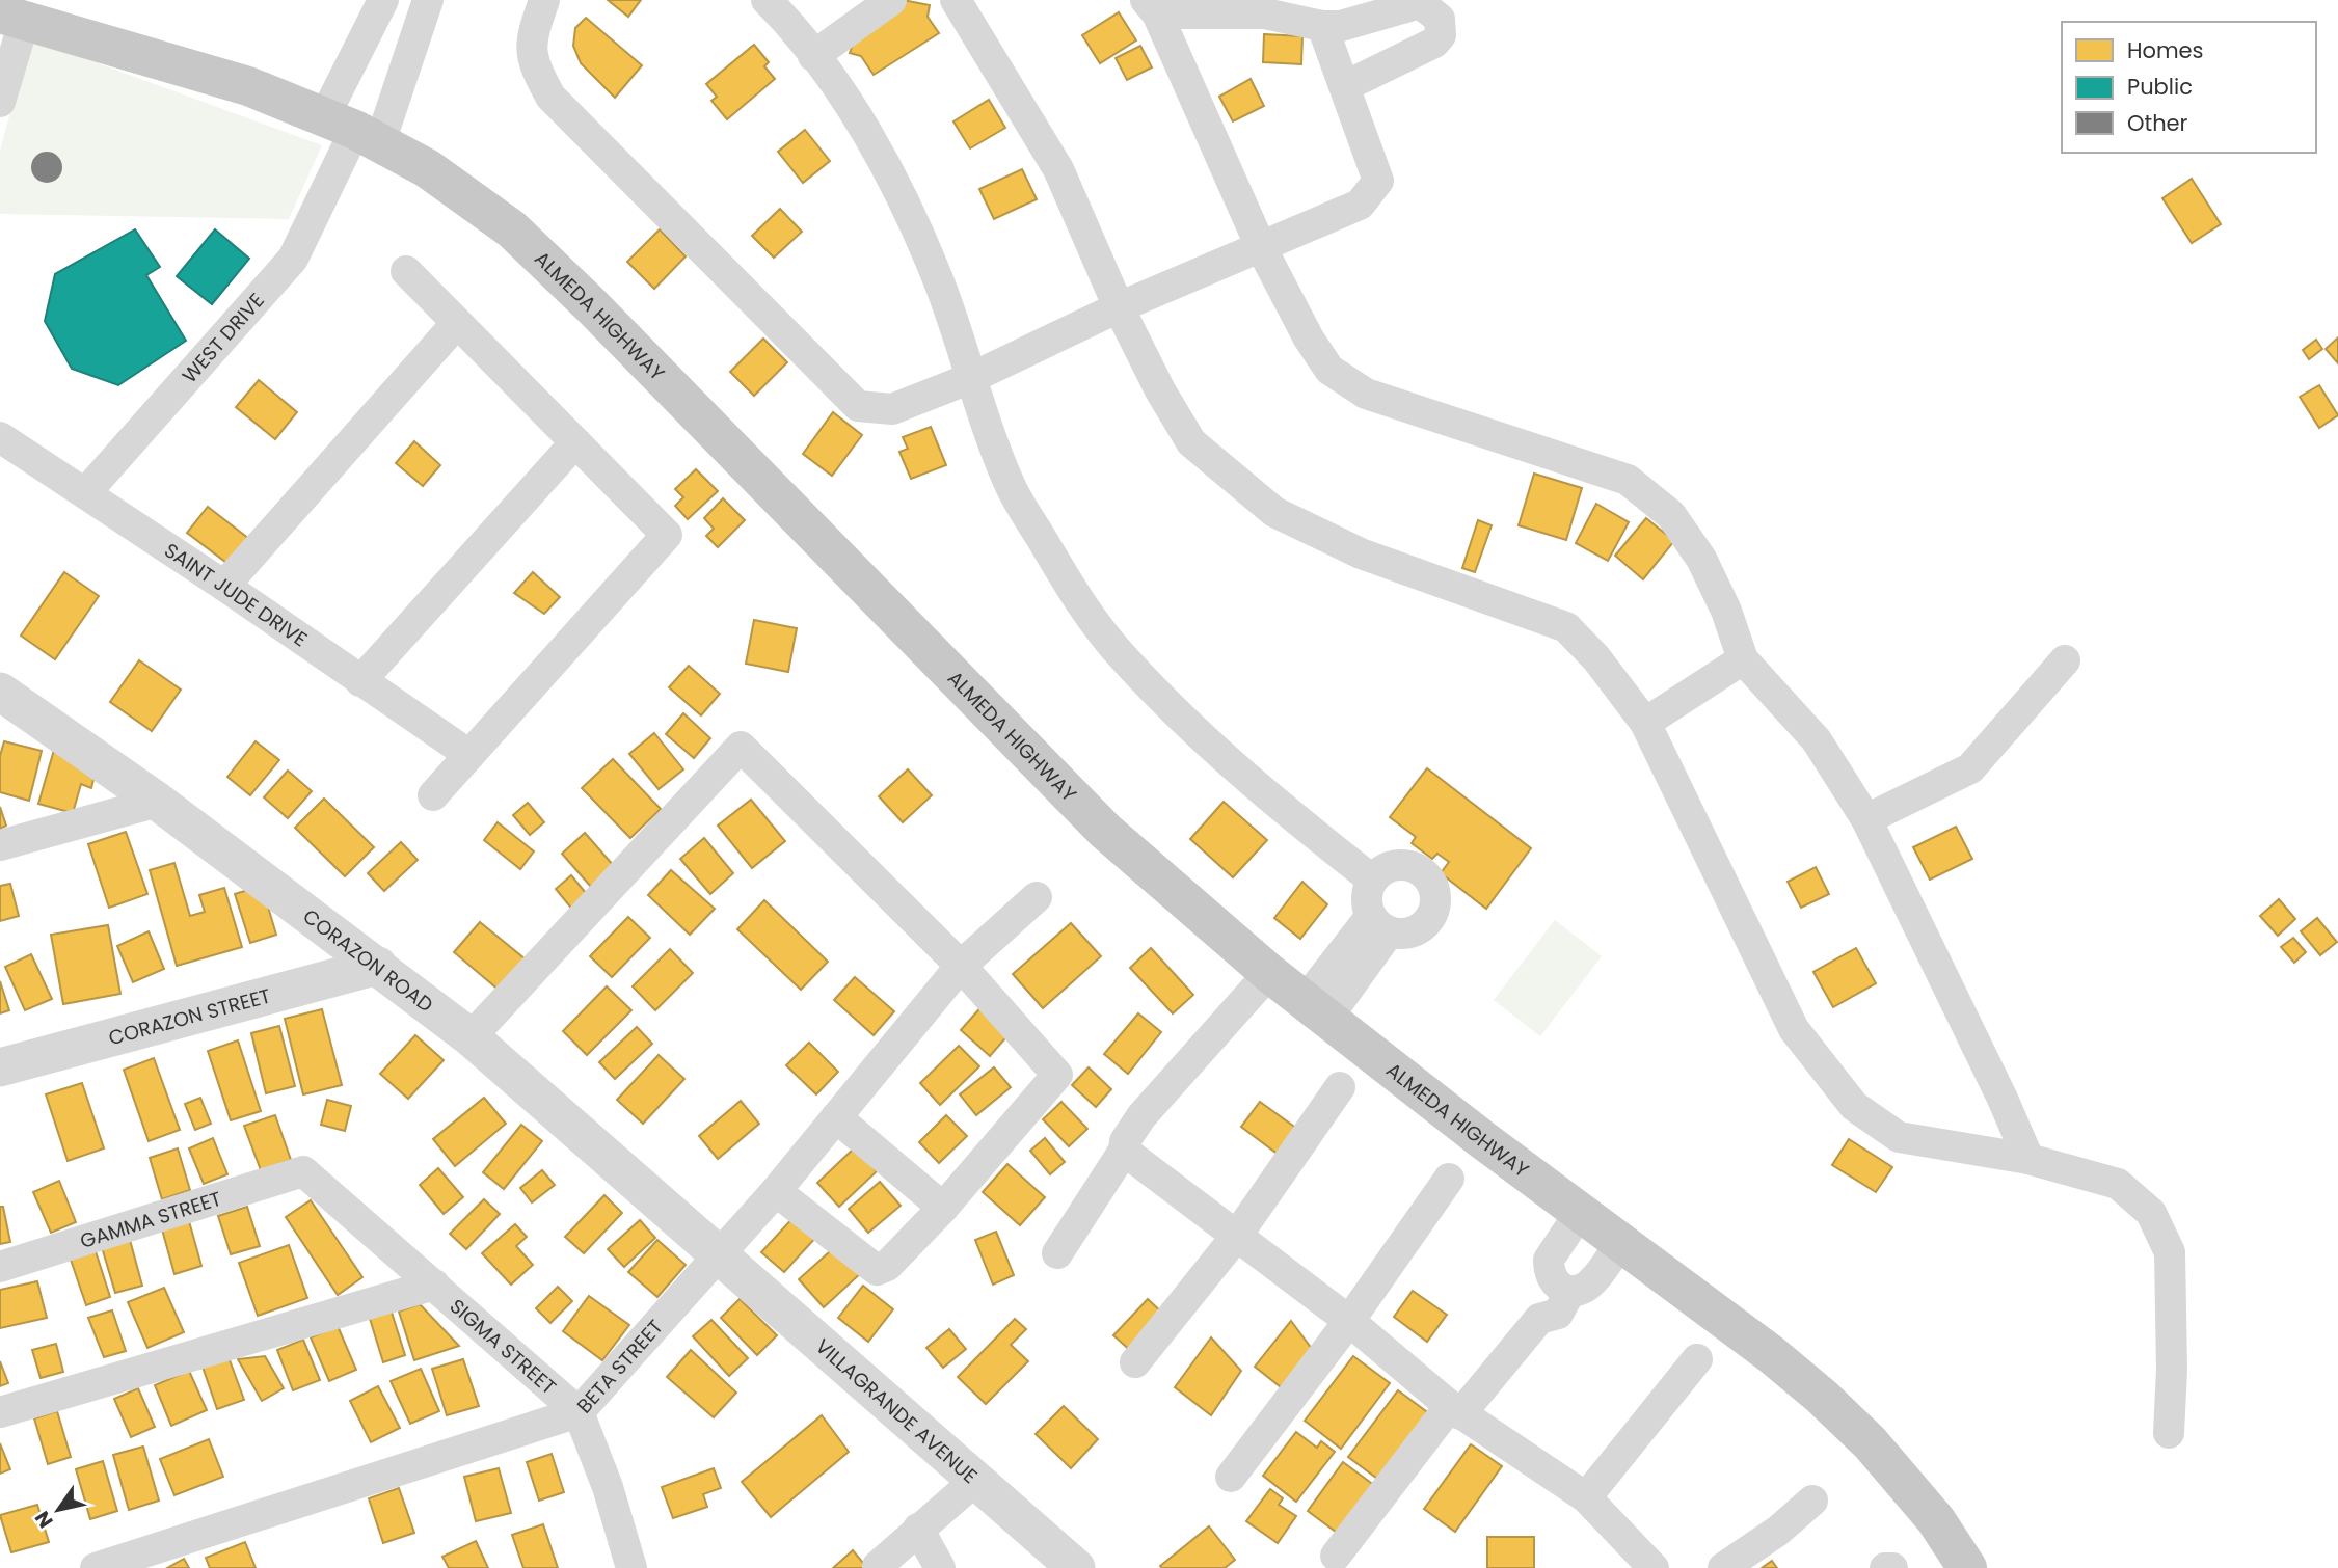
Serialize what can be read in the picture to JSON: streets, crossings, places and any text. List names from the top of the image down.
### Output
{
  "streets": {
    "highway": ["ALMEDA HIGHWAY"],
    "street": [
      "WEST DRIVE",
      "SAINT JUDE DRIVE",
      "CORAZON ROAD",
      "CORAZON STREET",
      "GAMMA STREET",
      "SIGMA STREET",
      "BETA STREET",
      "VILLAGRANDE AVENUE"
    ]
  },
  "crossings": [
    ["ALMEDA HIGHWAY", "WEST DRIVE"],
    ["WEST DRIVE", "SAINT JUDE DRIVE"],
    ["CORAZON ROAD", "CORAZON STREET"],
    ["CORAZON ROAD", "BETA STREET"],
    ["CORAZON ROAD", "VILLAGRANDE AVENUE"],
    ["GAMMA STREET", "SIGMA STREET"],
    ["SIGMA STREET", "BETA STREET"],
    ["BETA STREET", "VILLAGRANDE AVENUE"]
  ],
  "legend": ["Homes", "Public", "Other"],
  "north": "bottom left"
}
